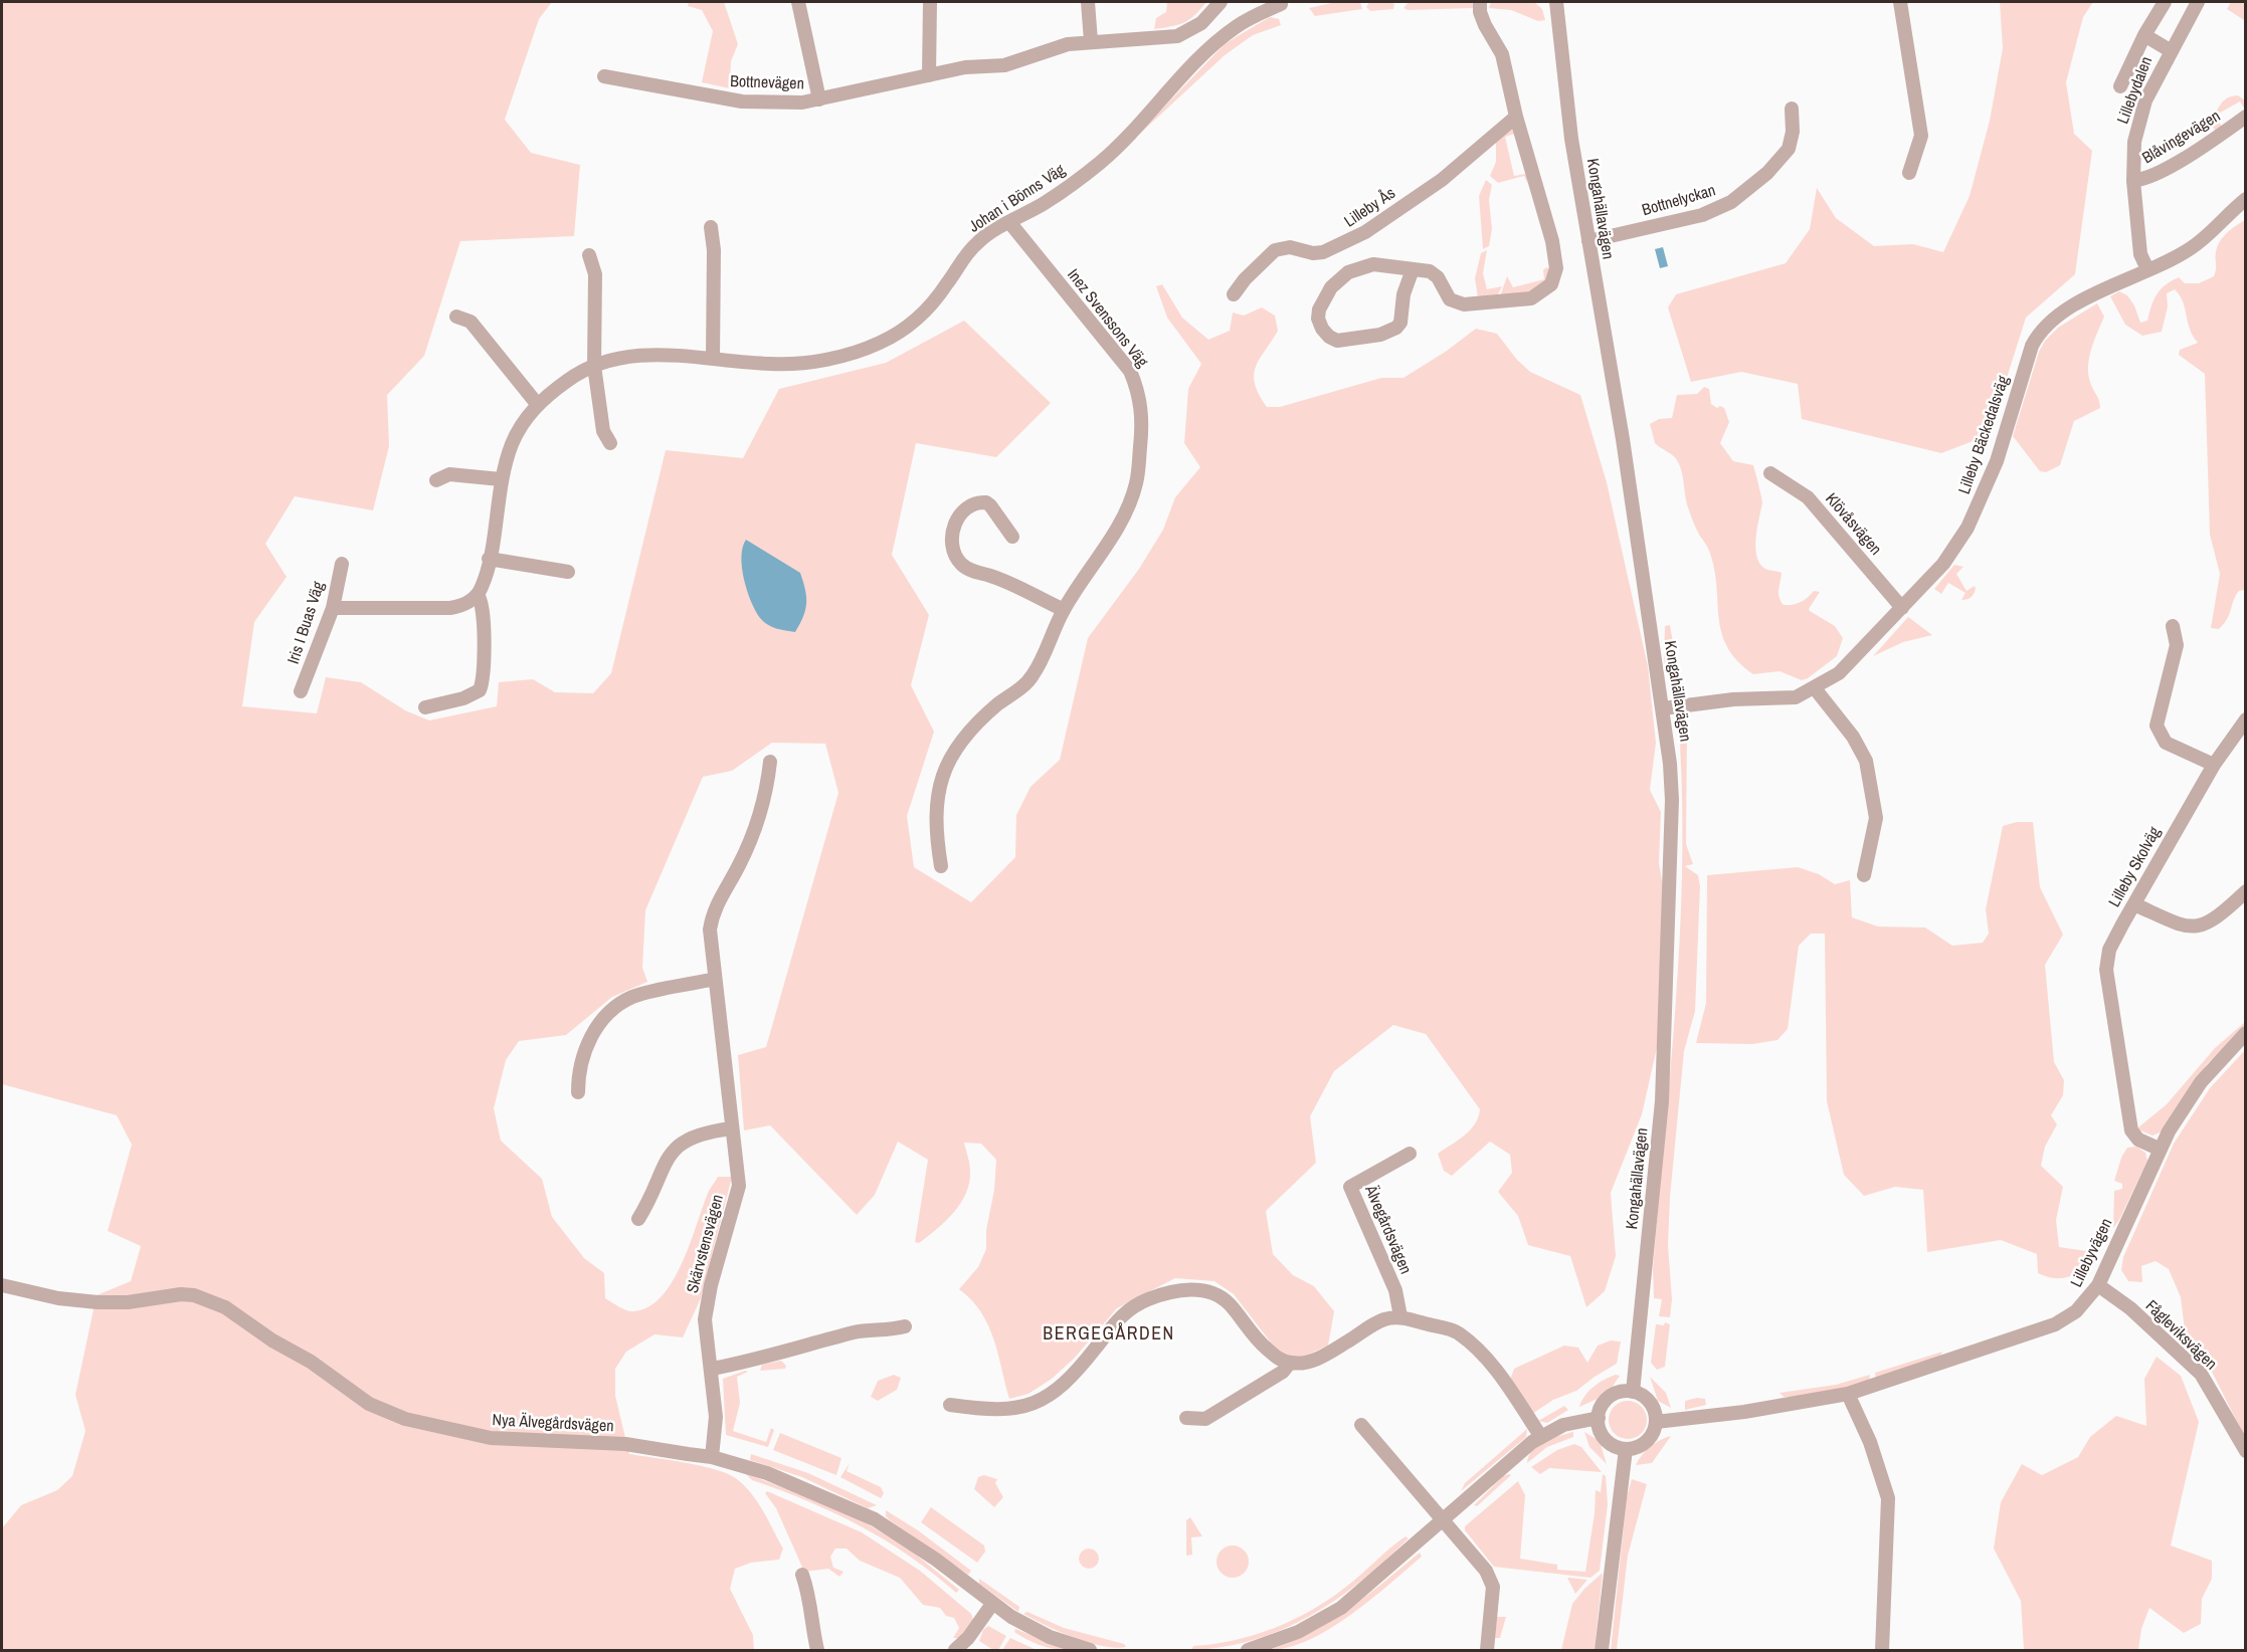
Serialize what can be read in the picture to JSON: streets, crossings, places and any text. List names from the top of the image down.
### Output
{
  "streets": {
    "street": [
      "Bottnevägen",
      "Lillebydalen",
      "Blåvingevägen",
      "Johan i Bönns Väg",
      "Bottnelyckan",
      "Lilleby Ås",
      "Kongahällavägen",
      "Inez Svenssons Väg",
      "Lilleby Bäckedalsväg",
      "Klövåsvägen",
      "Iris I Buas Väg",
      "Lilleby Skolväg",
      "Älvegårdsvägen",
      "Skärvstensvägen",
      "Lillebyvägen",
      "Fågleviksvägen",
      "Nya Älvegårdsvägen"
    ]
  },
  "crossings": [
    ["Lillebydalen", "Blåvingevägen"],
    ["Lillebydalen", "Lilleby Bäckedalsväg"],
    ["Johan i Bönns Väg", "Inez Svenssons Väg"],
    ["Bottnelyckan", "Kongahällavägen"],
    ["Kongahällavägen", "Lilleby Bäckedalsväg"],
    ["Kongahällavägen", "Lillebyvägen"],
    ["Lilleby Bäckedalsväg", "Klövåsvägen"],
    ["Lilleby Skolväg", "Lillebyvägen"],
    ["Skärvstensvägen", "Nya Älvegårdsvägen"],
    ["Lillebyvägen", "Fågleviksvägen"]
  ],
  "districts": ["BERGEGÅRDEN"]
}
